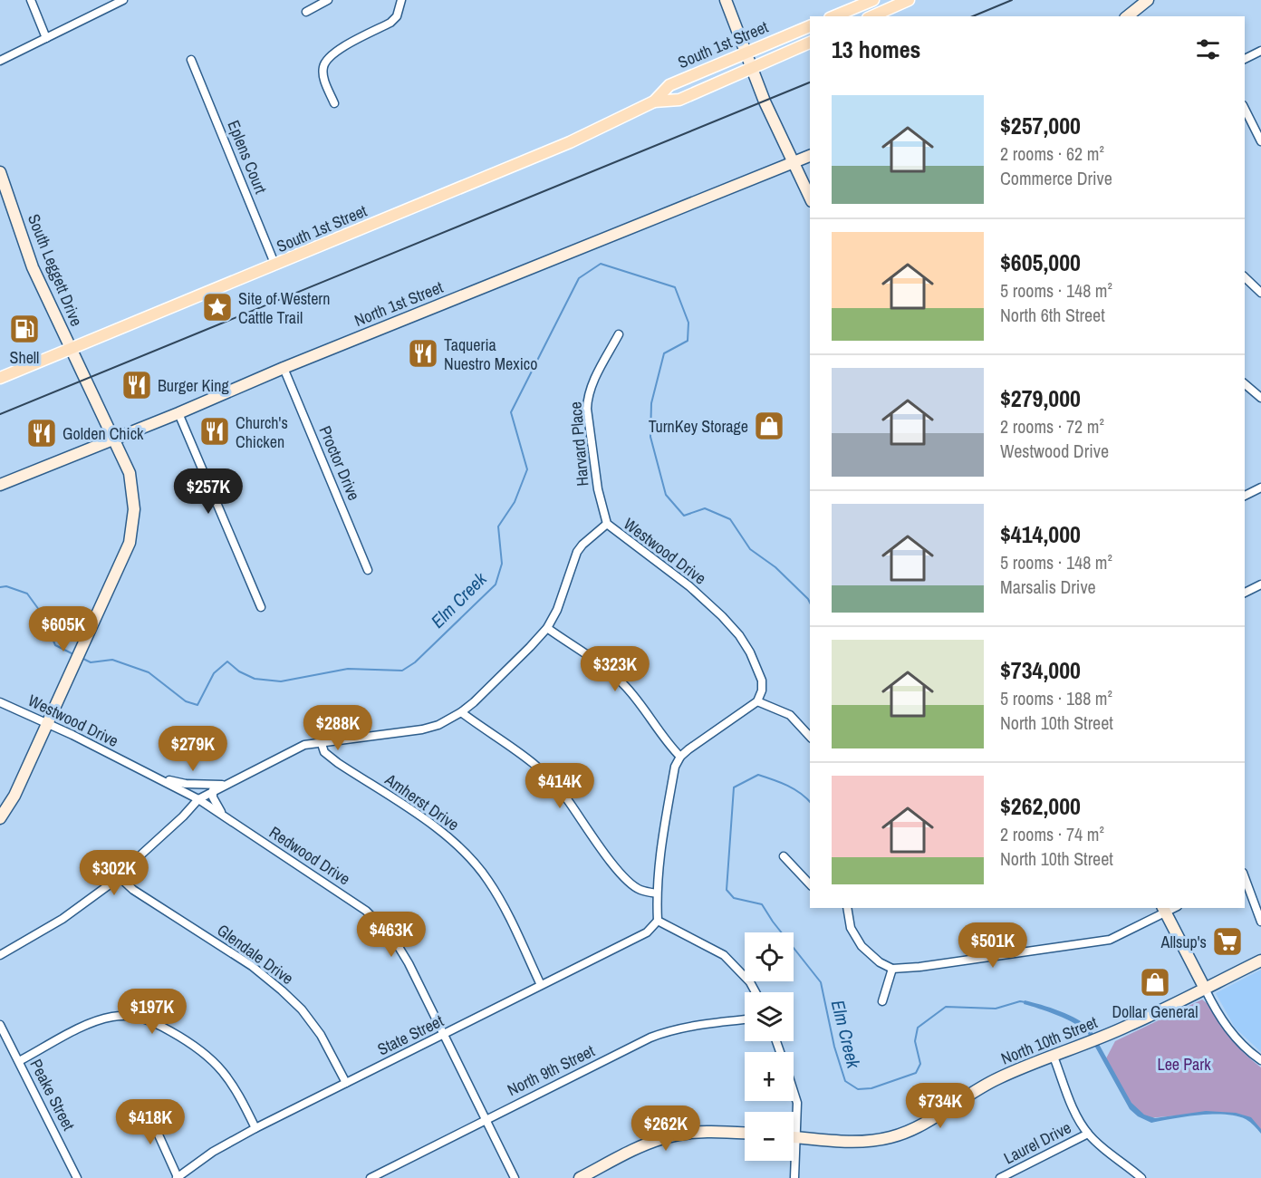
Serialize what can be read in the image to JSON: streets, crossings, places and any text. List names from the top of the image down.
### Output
{
  "streets": {
    "main road": [
      "South 1st Street",
      "South Leggett Drive",
      "North 1st Street",
      "North 10th Street"
    ],
    "street": [
      "Eplens Court",
      "Harvard Place",
      "Proctor Drive",
      "Westwood Drive",
      "Amherst Drive",
      "Redwood Drive",
      "Glendale Drive",
      "State Street",
      "North 9th Street",
      "Peake Street",
      "Laurel Drive"
    ]
  },
  "crossings": [
    ["South 1st Street", "Eplens Court"],
    ["South 1st Street", "South Leggett Drive"],
    ["South Leggett Drive", "North 1st Street"],
    ["South Leggett Drive", "Westwood Drive"],
    ["North 1st Street", "Proctor Drive"],
    ["Harvard Place", "Westwood Drive"],
    ["Westwood Drive", "Amherst Drive"],
    ["Westwood Drive", "Redwood Drive"],
    ["Amherst Drive", "State Street"],
    ["Redwood Drive", "State Street"],
    ["Redwood Drive", "North 9th Street"],
    ["Glendale Drive", "State Street"]
  ],
  "water": ["Elm Creek"],
  "parks": ["Lee Park"],
  "places": {
    "place": ["Site of Western Cattle Trail"],
    "fuel station": ["Shell"],
    "restaurant": [
      "Taqueria Nuestro Mexico",
      "Burger King",
      "Church's Chicken",
      "Golden Chick"
    ],
    "shop": ["TurnKey Storage", "Dollar General"],
    "supermarket": ["Allsup's"]
  },
  "page": {
    "heading": "13 homes",
    "list": [
      {
        "name": "$257,000",
        "note": "2 rooms · 62 m² · Commerce Drive"
      },
      {
        "name": "$605,000",
        "note": "5 rooms · 148 m² · North 6th Street"
      },
      {
        "name": "$279,000",
        "note": "2 rooms · 72 m² · Westwood Drive"
      },
      {
        "name": "$414,000",
        "note": "5 rooms · 148 m² · Marsalis Drive"
      },
      {
        "name": "$734,000",
        "note": "5 rooms · 188 m² · North 10th Street"
      },
      {
        "name": "$262,000",
        "note": "2 rooms · 74 m² · North 10th Street"
      }
    ],
    "price": [
      "$257K",
      "$605K",
      "$323K",
      "$288K",
      "$279K",
      "$414K",
      "$302K",
      "$463K",
      "$501K",
      "$197K",
      "$734K",
      "$418K",
      "$262K"
    ],
    "map_buttons": ["+", "−"]
  }
}
